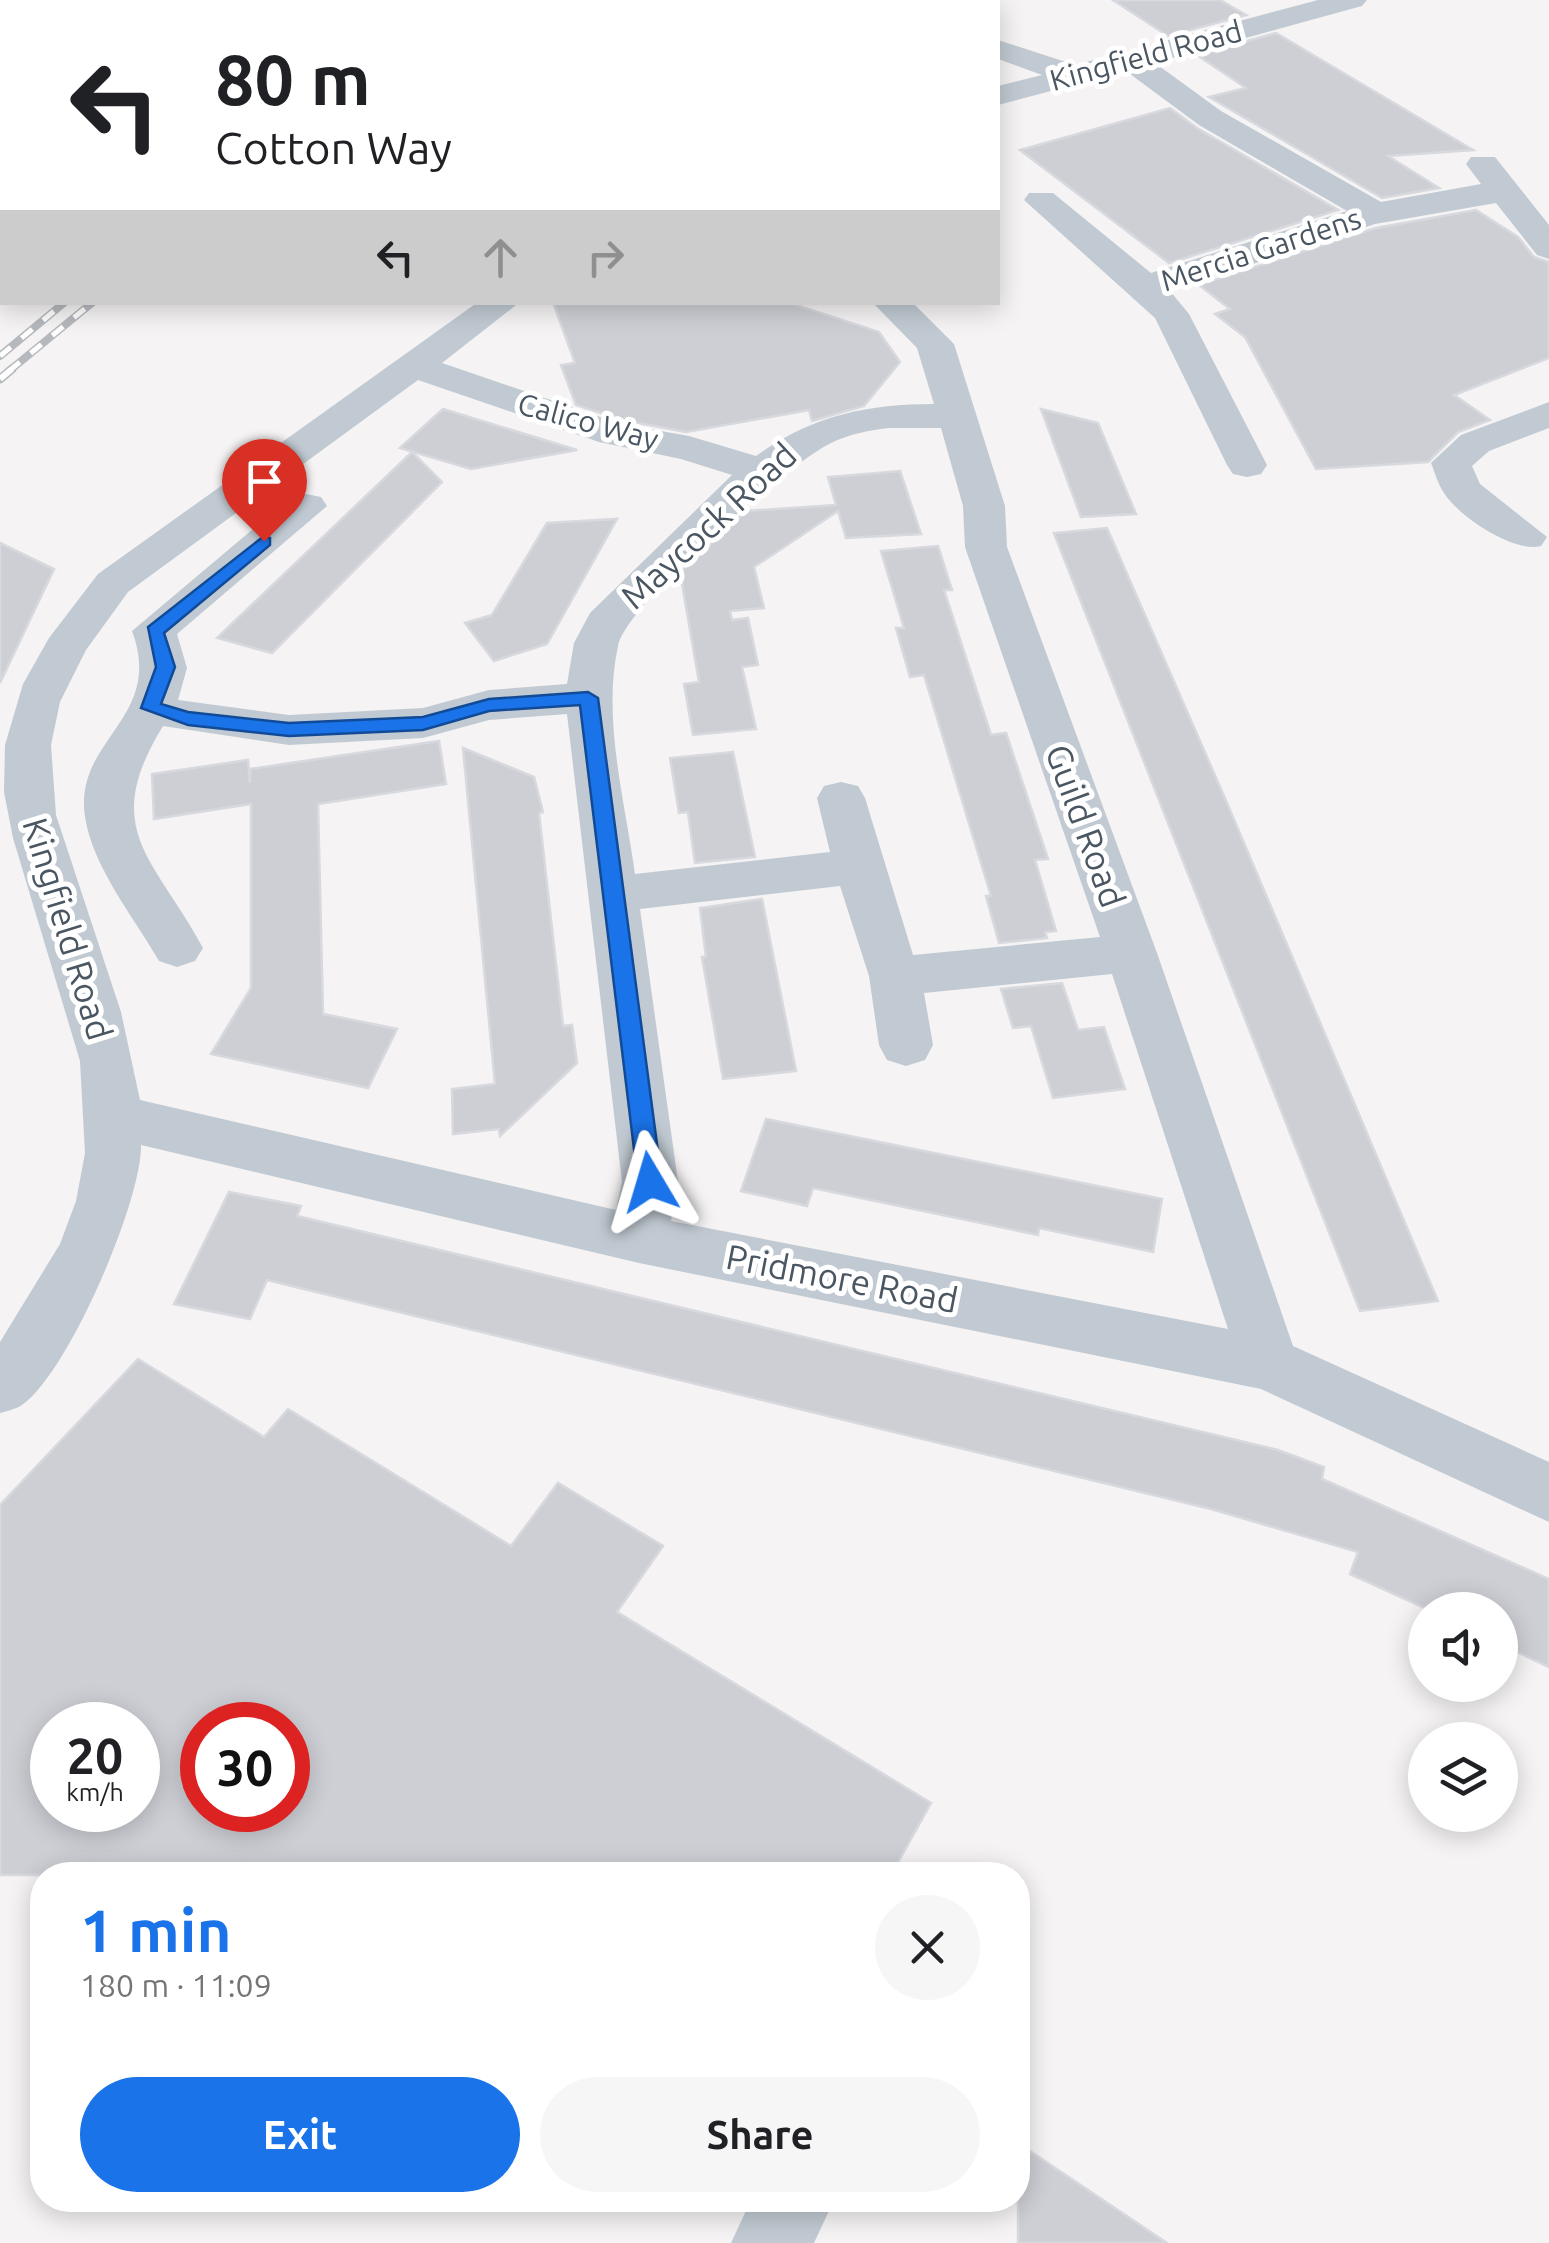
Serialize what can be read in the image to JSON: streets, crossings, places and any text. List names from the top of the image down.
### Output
{
  "streets": {
    "street": [
      "Kingfield Road",
      "Mercia Gardens",
      "Calico Way",
      "Maycock Road",
      "Guild Road",
      "Pridmore Road"
    ]
  },
  "crossings": [
    ["Kingfield Road", "Mercia Gardens"],
    ["Kingfield Road", "Calico Way"],
    ["Kingfield Road", "Pridmore Road"],
    ["Calico Way", "Maycock Road"],
    ["Maycock Road", "Guild Road"],
    ["Maycock Road", "Pridmore Road"],
    ["Guild Road", "Pridmore Road"]
  ],
  "page": {
    "turn": ["80 m", "Cotton Way"],
    "speed": "20 km/h",
    "limit": "30",
    "heading": ["1 min", "180 m · 11:09"],
    "buttons": ["Exit", "Share"]
  }
}
